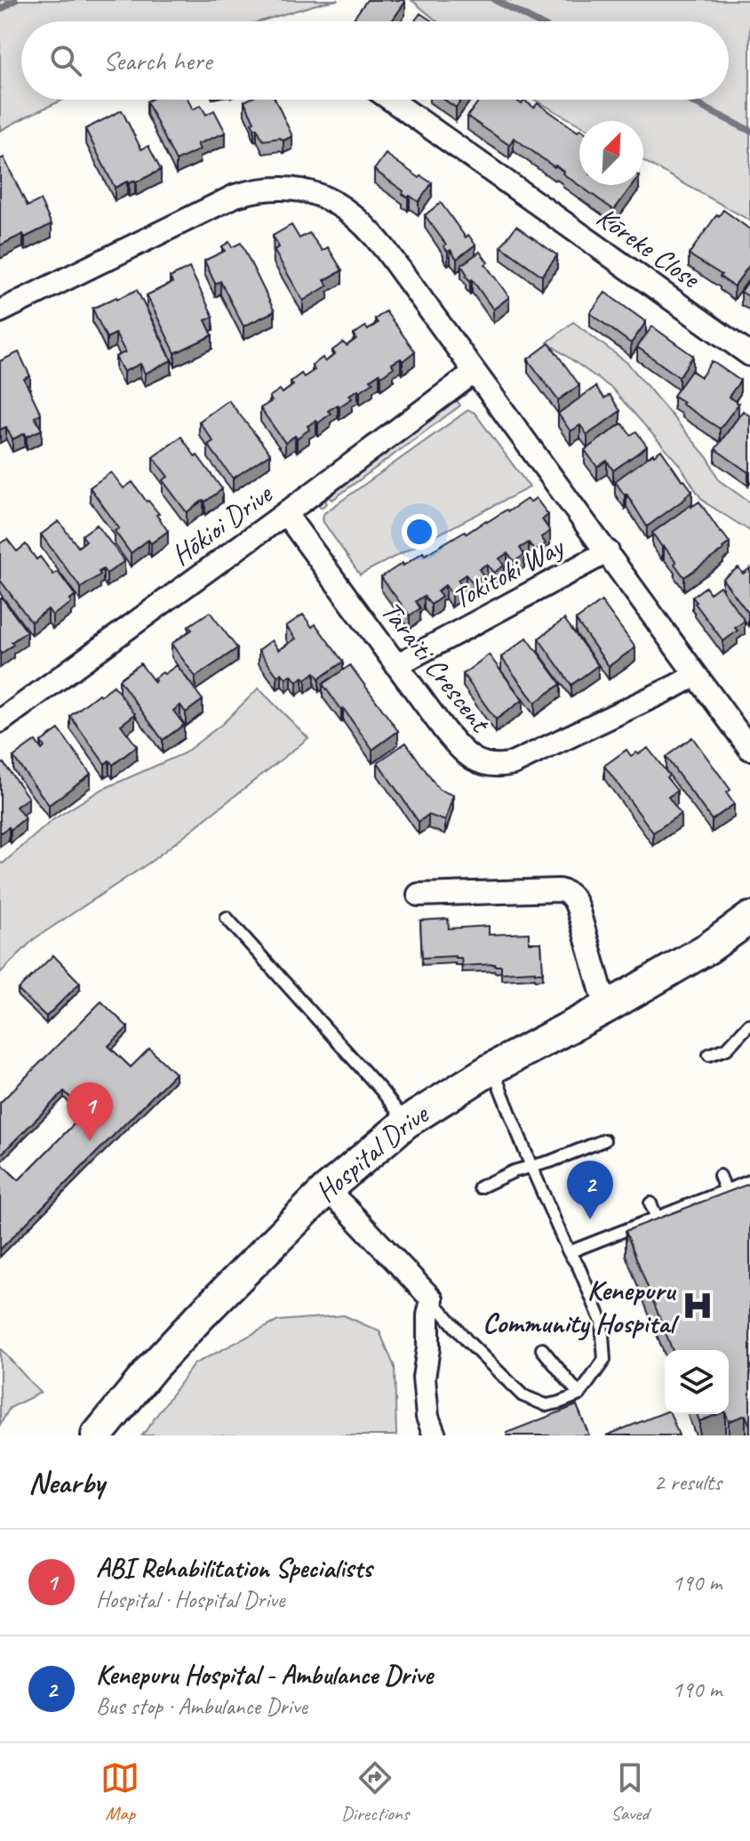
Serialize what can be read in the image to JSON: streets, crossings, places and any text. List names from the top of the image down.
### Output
{
  "streets": {
    "street": [
      "Kōreke Close",
      "Hōkioi Drive",
      "Tokitoki Way",
      "Taraiti Crescent",
      "Hospital Drive"
    ]
  },
  "crossings": [
    ["Hōkioi Drive", "Taraiti Crescent"],
    ["Tokitoki Way", "Taraiti Crescent"]
  ],
  "places": {
    "hospital": ["Kenepuru Community Hospital"]
  },
  "north": "top right",
  "page": {
    "search": "Search here",
    "pins": ["1", "2"],
    "heading": ["Nearby", "2 results"],
    "list": [
      {
        "mark": "1",
        "name": "ABI Rehabilitation Specialists",
        "note": "Hospital · Hospital Drive",
        "value": "190 m"
      },
      {
        "mark": "2",
        "name": "Kenepuru Hospital - Ambulance Drive",
        "note": "Bus stop · Ambulance Drive",
        "value": "190 m"
      }
    ],
    "nav": ["Map", "Directions", "Saved"]
  }
}
